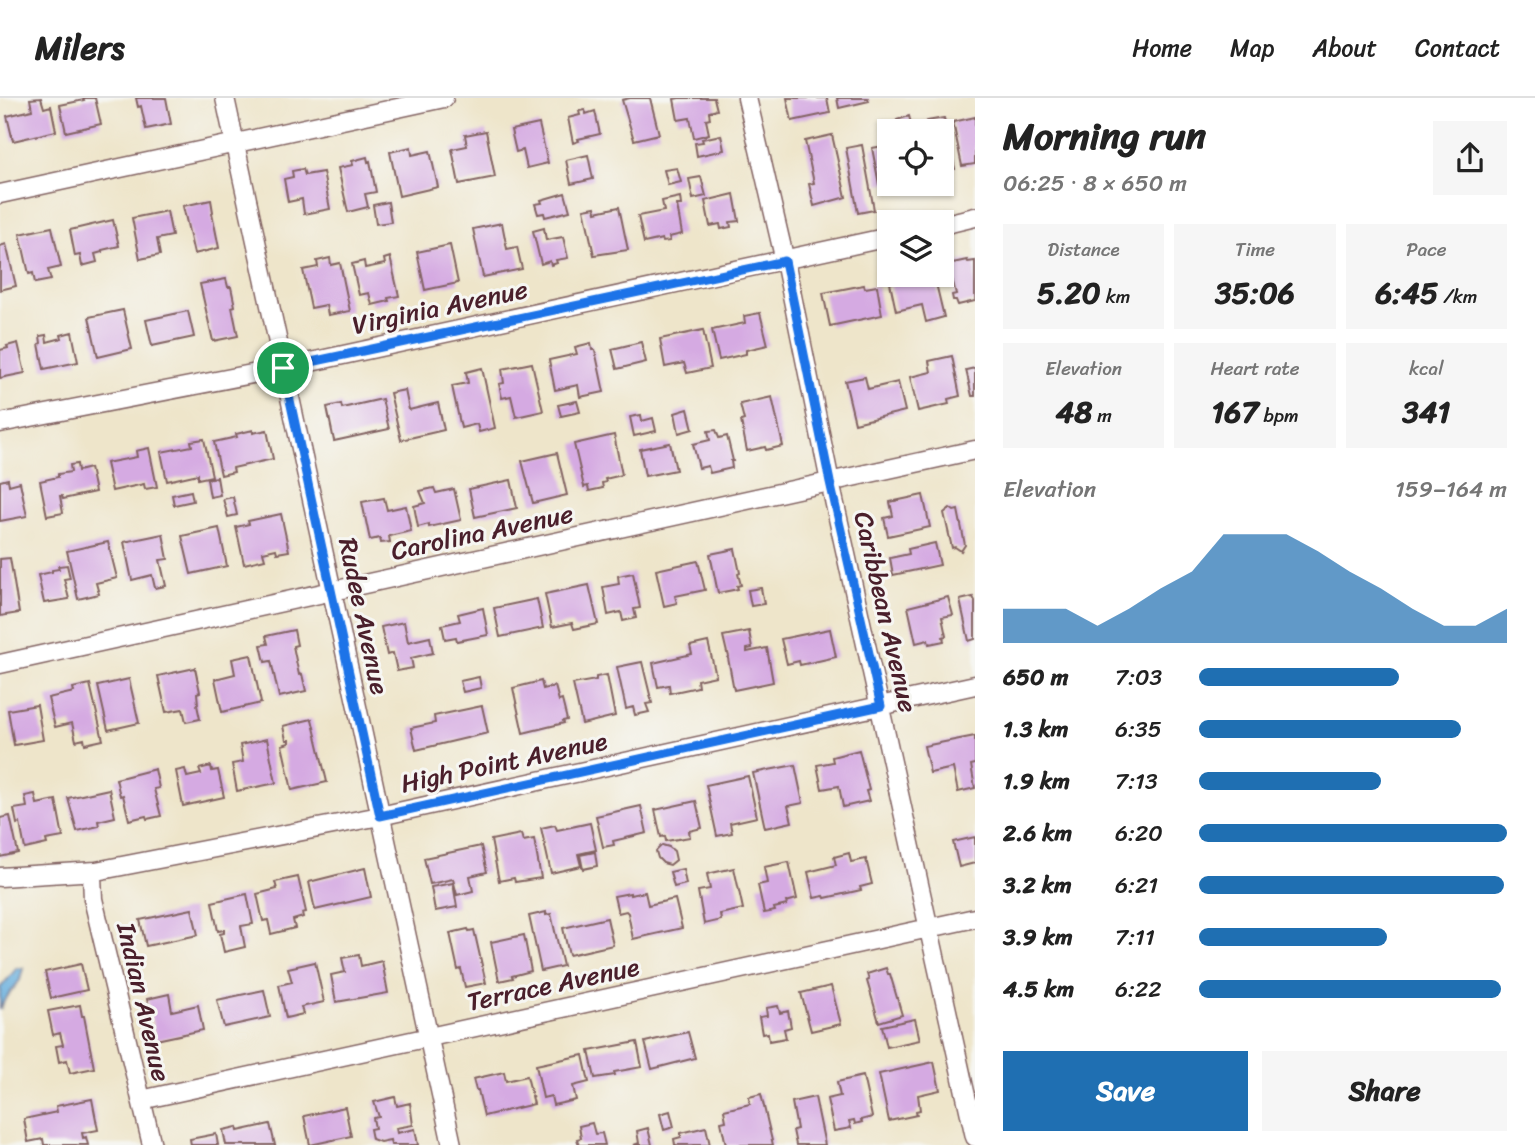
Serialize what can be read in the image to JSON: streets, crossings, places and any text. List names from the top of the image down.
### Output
{
  "streets": {
    "street": [
      "Virginia Avenue",
      "Carolina Avenue",
      "Caribbean Avenue",
      "Rudee Avenue",
      "High Point Avenue",
      "Terrace Avenue",
      "Indian Avenue"
    ]
  },
  "crossings": [
    ["Virginia Avenue", "Caribbean Avenue"],
    ["Virginia Avenue", "Rudee Avenue"],
    ["Carolina Avenue", "Caribbean Avenue"],
    ["Carolina Avenue", "Rudee Avenue"],
    ["Caribbean Avenue", "High Point Avenue"],
    ["Caribbean Avenue", "Terrace Avenue"],
    ["Rudee Avenue", "High Point Avenue"],
    ["Rudee Avenue", "Terrace Avenue"],
    ["High Point Avenue", "Indian Avenue"],
    ["Terrace Avenue", "Indian Avenue"]
  ],
  "page": {
    "header": "Milers",
    "nav": [
      "Home",
      "Map",
      "About",
      "Contact"
    ],
    "heading": ["Morning run", "06:25 · 8 × 650 m"],
    "stats": [
      ["Distance", "5.20 km"],
      ["Time", "35:06"],
      ["Pace", "6:45 /km"],
      ["Elevation", "48 m"],
      ["Heart rate", "167 bpm"],
      ["kcal", "341"]
    ],
    "chart": ["Elevation", "159–164 m"],
    "list": [
      {
        "name": "650 m",
        "note": "7:03"
      },
      {
        "name": "1.3 km",
        "note": "6:35"
      },
      {
        "name": "1.9 km",
        "note": "7:13"
      },
      {
        "name": "2.6 km",
        "note": "6:20"
      },
      {
        "name": "3.2 km",
        "note": "6:21"
      },
      {
        "name": "3.9 km",
        "note": "7:11"
      },
      {
        "name": "4.5 km",
        "note": "6:22"
      }
    ],
    "buttons": ["Save", "Share"]
  }
}
